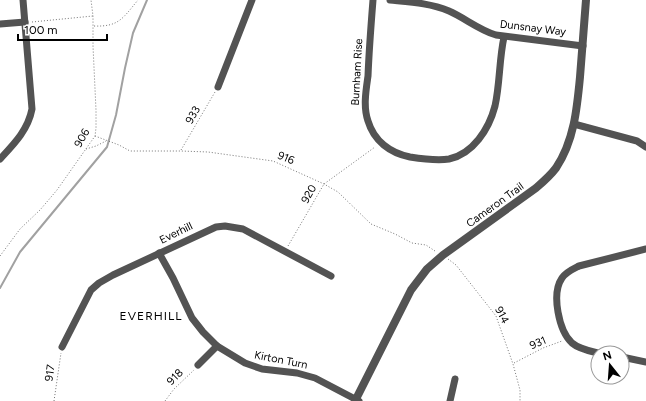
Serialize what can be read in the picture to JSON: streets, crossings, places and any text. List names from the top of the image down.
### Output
{
  "streets": {
    "street": [
      "Dunsnay Way",
      "Burnham Rise",
      "Cameron Trail",
      "Everhill",
      "Kirton Turn"
    ],
    "path": [
      "933",
      "906",
      "916",
      "920",
      "914",
      "931",
      "917",
      "918"
    ]
  },
  "crossings": [
    ["Dunsnay Way", "Burnham Rise"],
    ["Dunsnay Way", "Cameron Trail"],
    ["Burnham Rise", "920"],
    ["933", "916"],
    ["906", "916"],
    ["916", "920"],
    ["916", "Cameron Trail"],
    ["916", "914"],
    ["920", "Everhill"],
    ["Cameron Trail", "914"],
    ["Cameron Trail", "Kirton Turn"],
    ["Everhill", "Kirton Turn"],
    ["Everhill", "917"],
    ["914", "931"]
  ],
  "districts": ["EVERHILL"],
  "scale_bar": "100 m",
  "north": "top"
}
